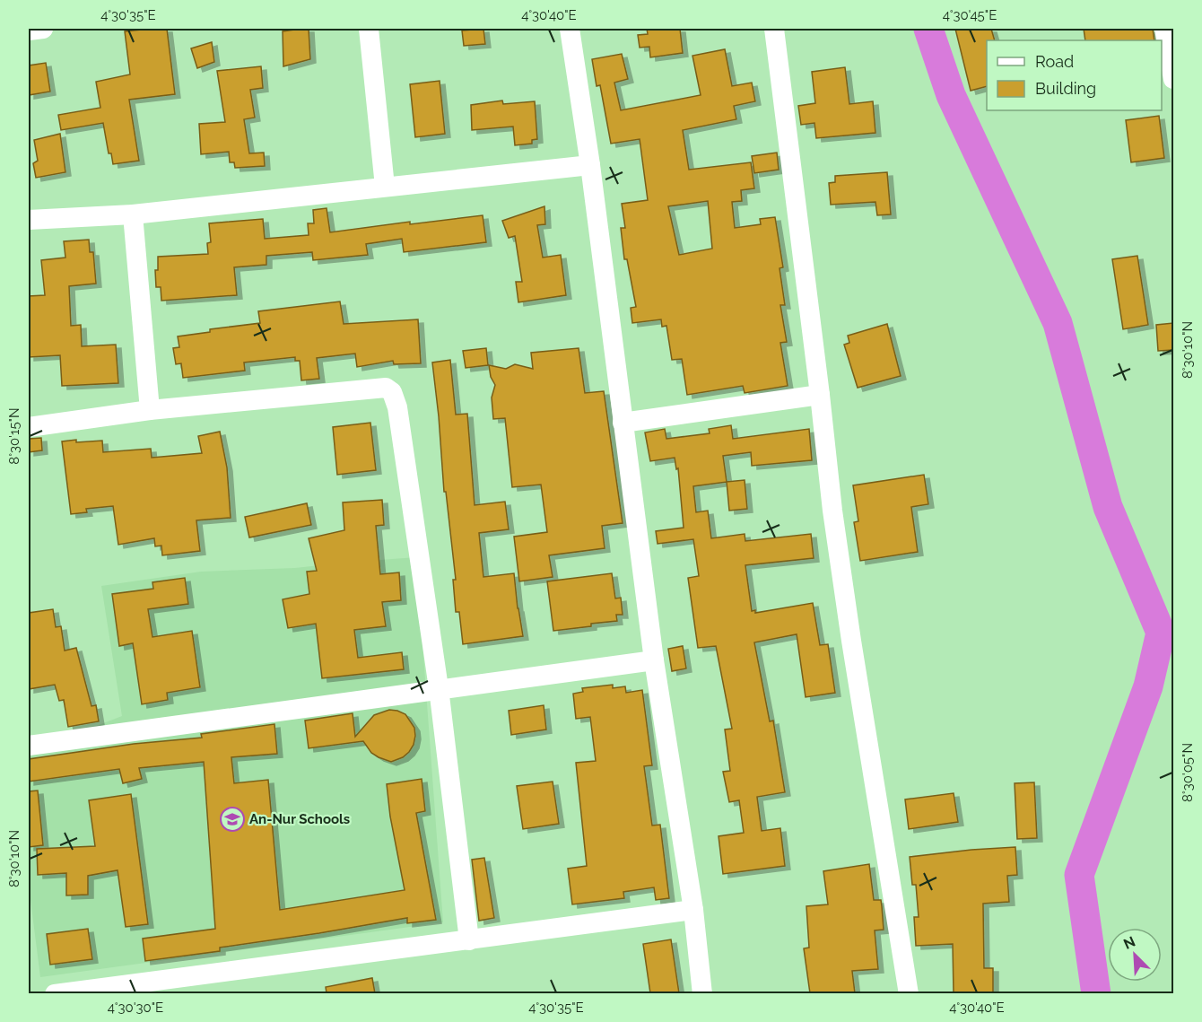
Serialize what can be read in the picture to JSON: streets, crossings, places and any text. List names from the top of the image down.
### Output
{
  "places": {
    "school or university": ["An-Nur Schools"]
  },
  "legend": ["Road", "Building"],
  "north": "top left",
  "coordinates": [
    "4°30'35\"E",
    "4°30'40\"E",
    "4°30'45\"E",
    "8°30'10\"N",
    "8°30'15\"N",
    "8°30'05\"N",
    "4°30'30\"E"
  ]
}
